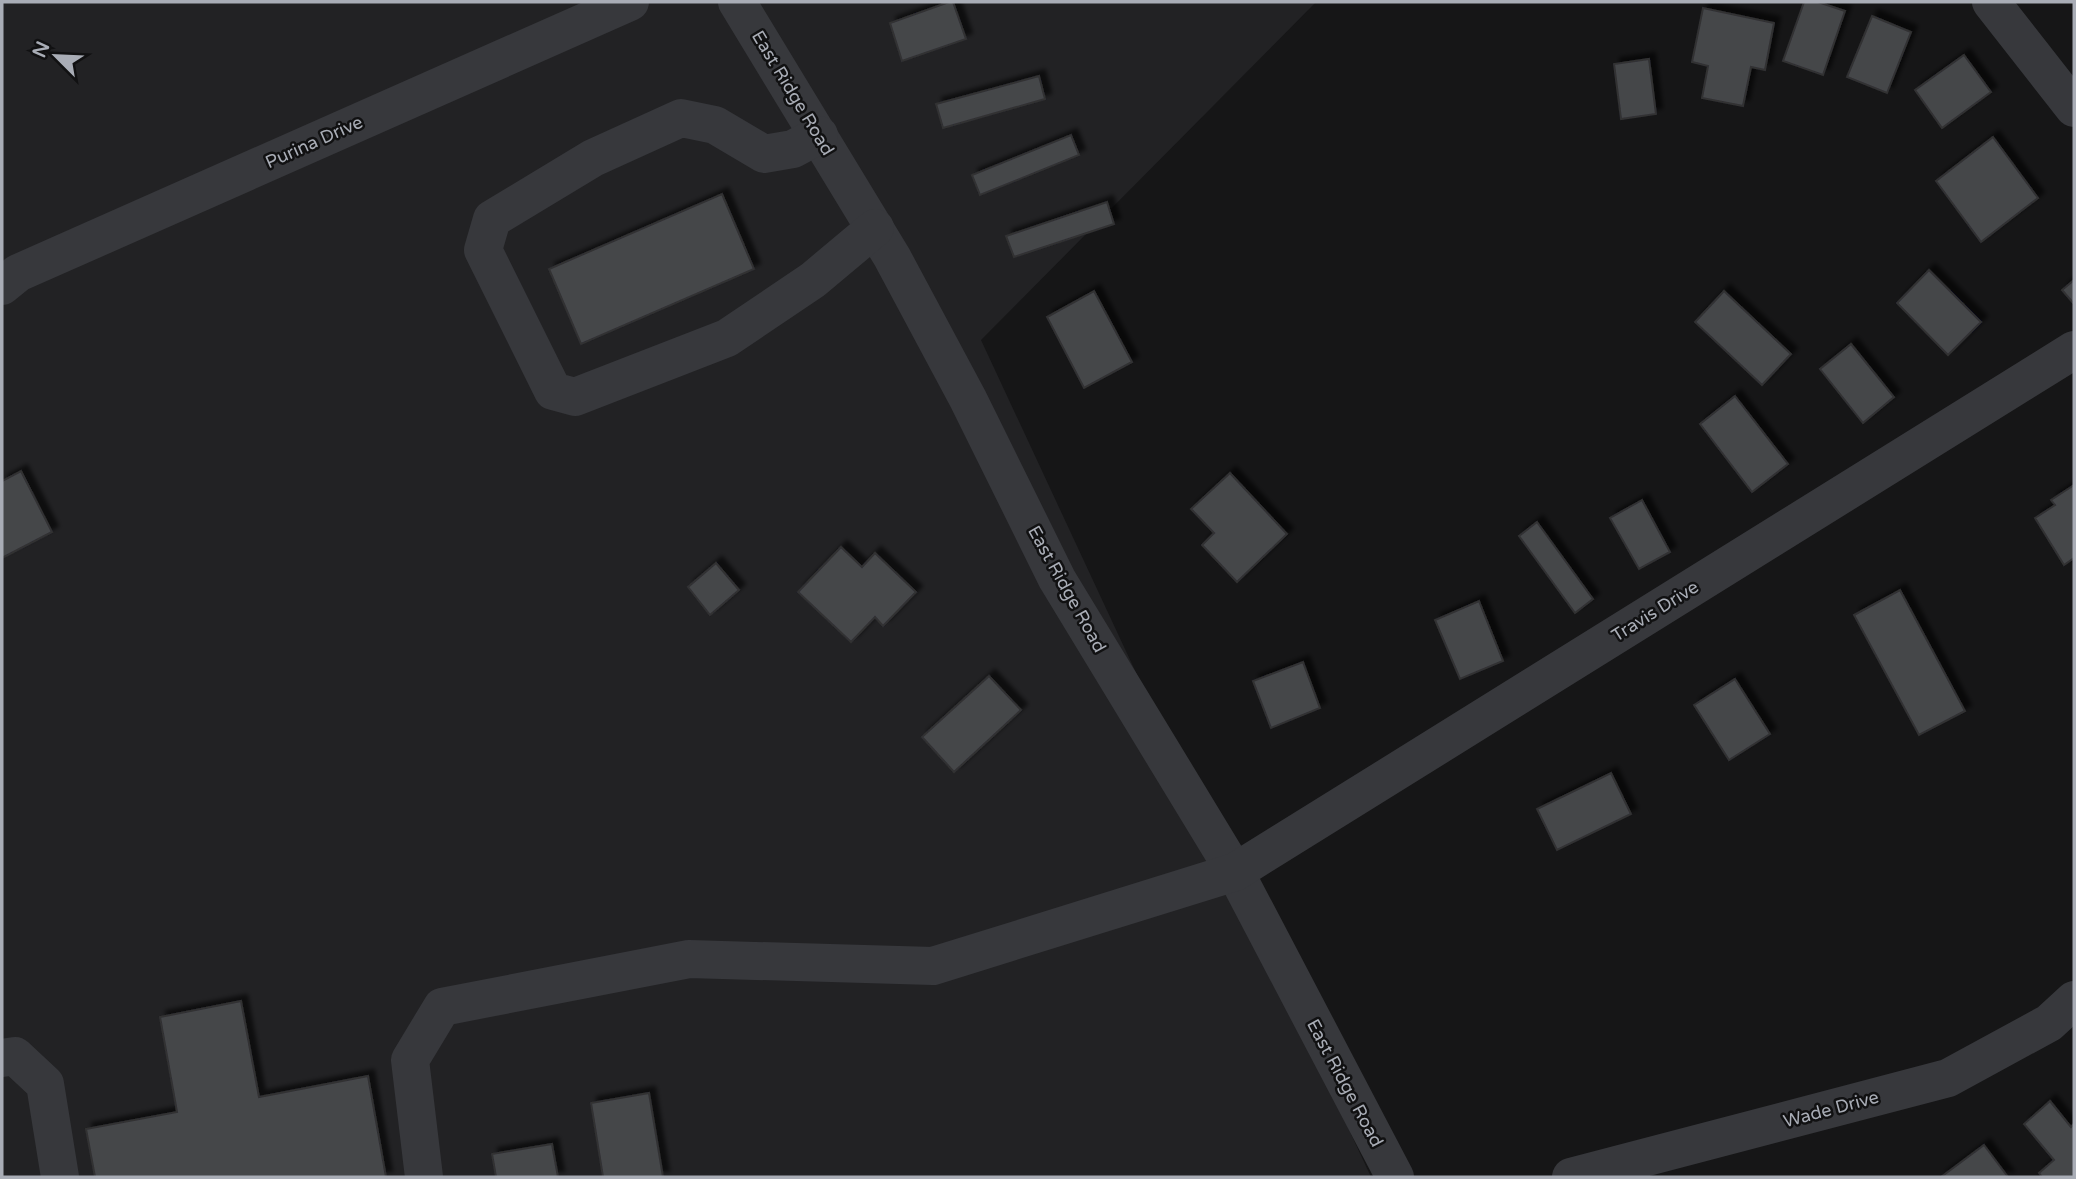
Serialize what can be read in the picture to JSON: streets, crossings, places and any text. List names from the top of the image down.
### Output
{
  "streets": {
    "street": [
      "East Ridge Road",
      "Purina Drive",
      "Travis Drive",
      "Wade Drive"
    ]
  },
  "crossings": [
    ["East Ridge Road", "Travis Drive"]
  ],
  "north": "top left"
}
